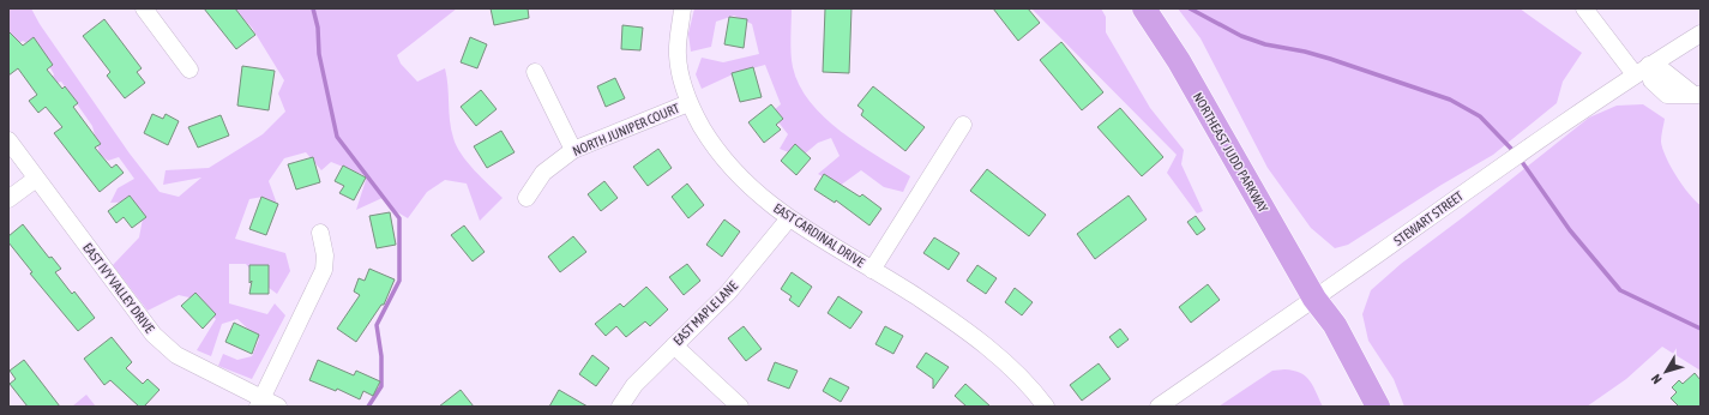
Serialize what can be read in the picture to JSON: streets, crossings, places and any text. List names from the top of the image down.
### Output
{
  "streets": {
    "highway": ["NORTHEAST JUDD PARKWAY"],
    "street": [
      "NORTH JUNIPER COURT",
      "STEWART STREET",
      "EAST CARDINAL DRIVE",
      "EAST IVY VALLEY DRIVE",
      "EAST MAPLE LANE"
    ]
  },
  "crossings": [
    ["NORTH JUNIPER COURT", "EAST CARDINAL DRIVE"],
    ["NORTHEAST JUDD PARKWAY", "STEWART STREET"],
    ["EAST CARDINAL DRIVE", "EAST MAPLE LANE"]
  ],
  "north": "bottom left"
}
